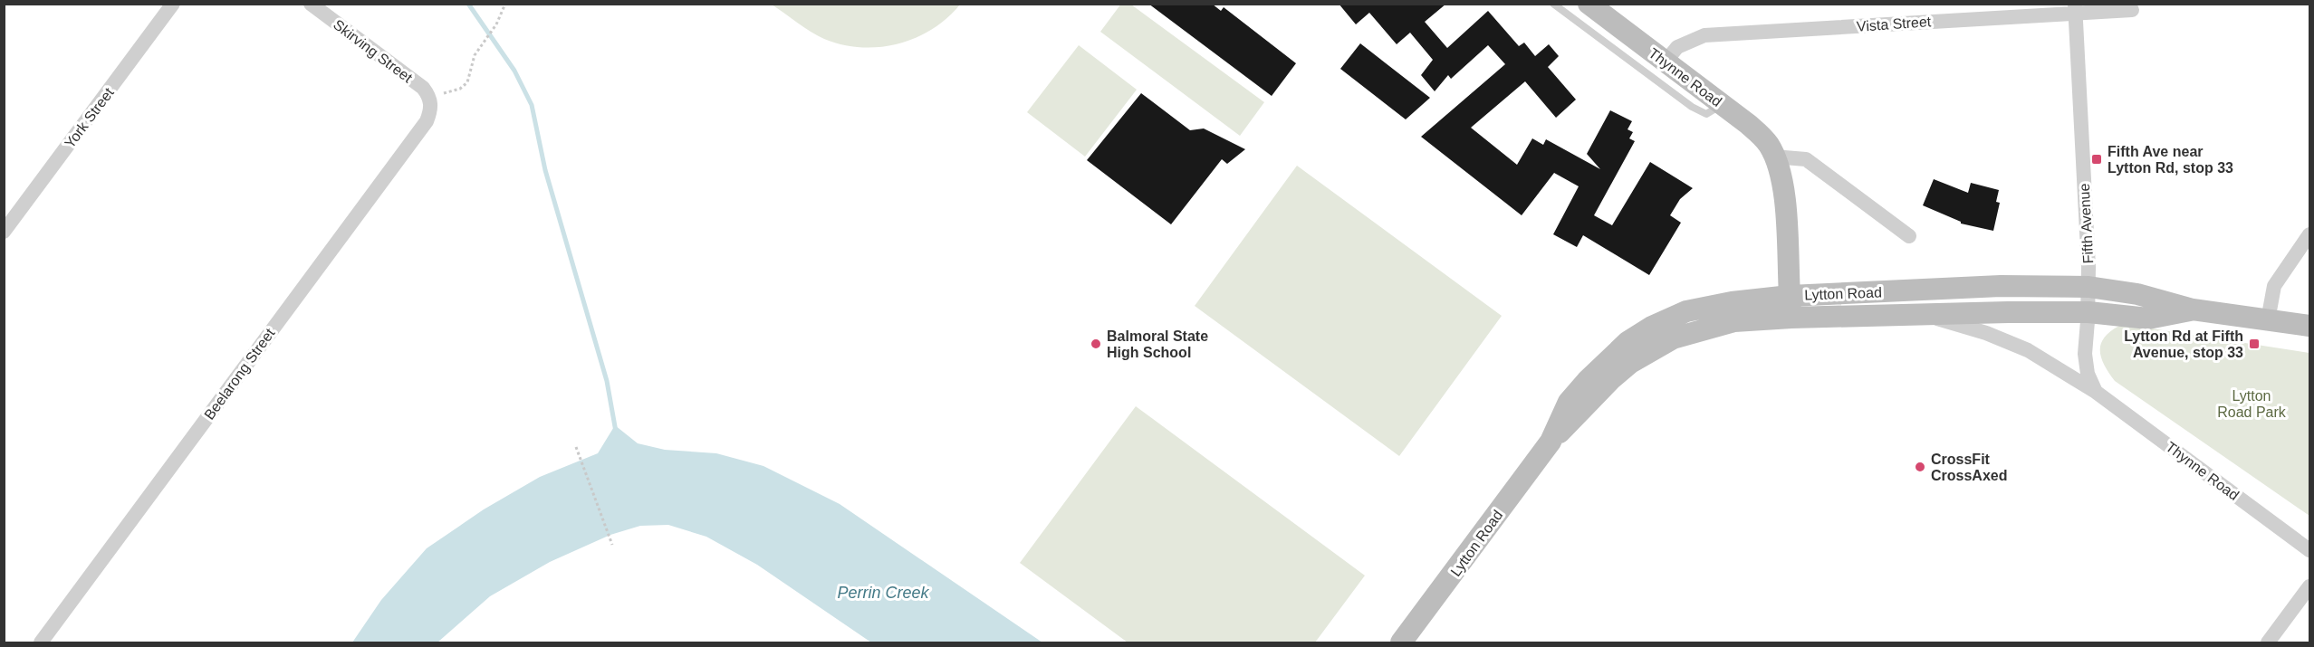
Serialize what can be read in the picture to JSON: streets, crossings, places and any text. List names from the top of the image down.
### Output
{
  "streets": {
    "main road": ["Thynne Road", "Lytton Road"],
    "street": [
      "Vista Street",
      "Skirving Street",
      "York Street",
      "Fifth Avenue",
      "Beelarong Street"
    ]
  },
  "crossings": [
    ["Vista Street", "Thynne Road"],
    ["Vista Street", "Fifth Avenue"],
    ["Skirving Street", "Beelarong Street"],
    ["Thynne Road", "Lytton Road"],
    ["Fifth Avenue", "Lytton Road"]
  ],
  "water": ["Perrin Creek"],
  "parks": ["Lytton Road Park"],
  "places": {
    "transit": ["Fifth Ave near Lytton Rd, stop 33", "Lytton Rd at Fifth Avenue, stop 33"],
    "other": ["Balmoral State High School", "CrossFit CrossAxed"]
  }
}
